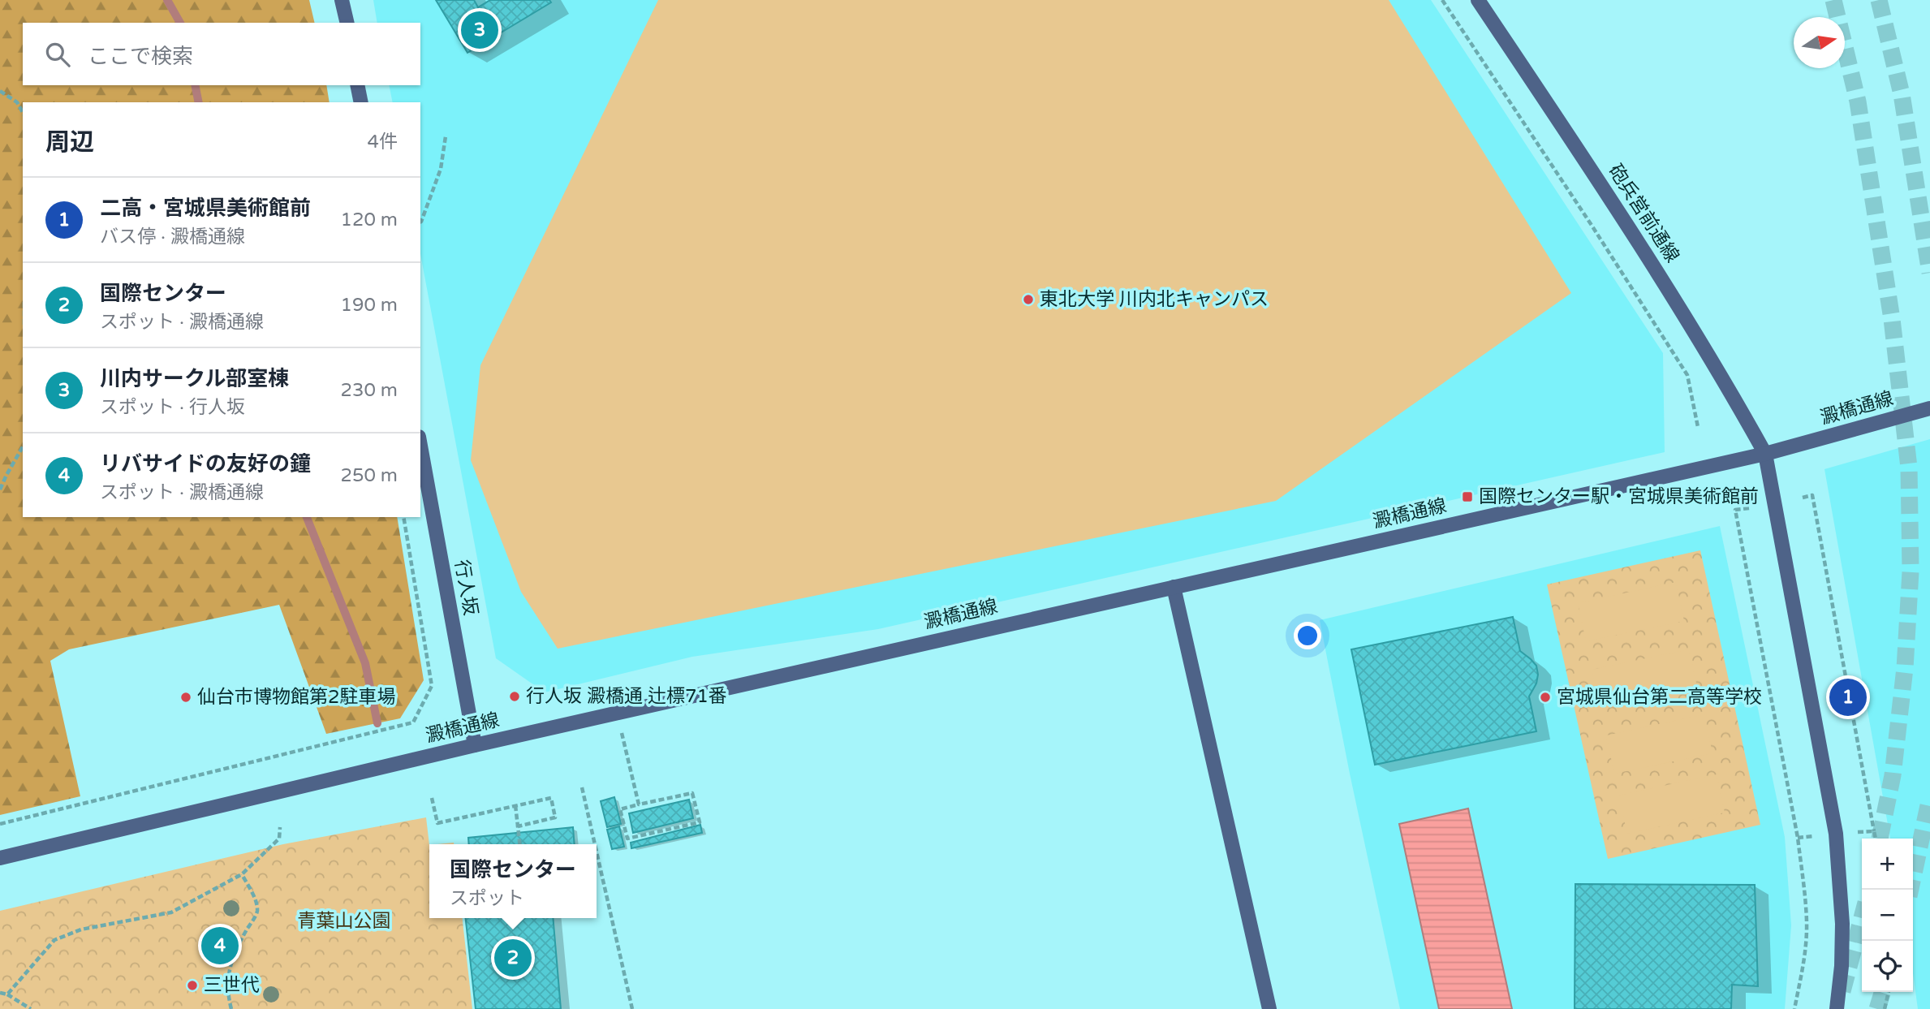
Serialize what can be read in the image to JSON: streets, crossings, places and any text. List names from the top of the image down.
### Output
{
  "streets": {
    "street": ["砲兵営前通線", "澱橋通線", "行人坂"]
  },
  "crossings": [
    ["砲兵営前通線", "澱橋通線"],
    ["澱橋通線", "行人坂"]
  ],
  "parks": ["青葉山公園"],
  "places": {
    "other": [
      "東北大学 川内北キャンパス",
      "行人坂 澱橋通 辻標71番",
      "仙台市博物館第2駐車場",
      "宮城県仙台第二高等学校",
      "三世代"
    ],
    "transit": ["国際センター駅・宮城県美術館前"]
  },
  "north": "right",
  "page": {
    "pins": [
      "3",
      "1",
      "4",
      "2"
    ],
    "search": "ここで検索",
    "heading": ["周辺", "4件"],
    "list": [
      {
        "mark": "1",
        "name": "二高・宮城県美術館前",
        "note": "バス停 · 澱橋通線",
        "value": "120 m"
      },
      {
        "mark": "2",
        "name": "国際センター",
        "note": "スポット · 澱橋通線",
        "value": "190 m"
      },
      {
        "mark": "3",
        "name": "川内サークル部室棟",
        "note": "スポット · 行人坂",
        "value": "230 m"
      },
      {
        "mark": "4",
        "name": "リバサイドの友好の鐘",
        "note": "スポット · 澱橋通線",
        "value": "250 m"
      }
    ],
    "map_buttons": ["+", "−"],
    "popup": ["国際センター", "スポット"]
  }
}
